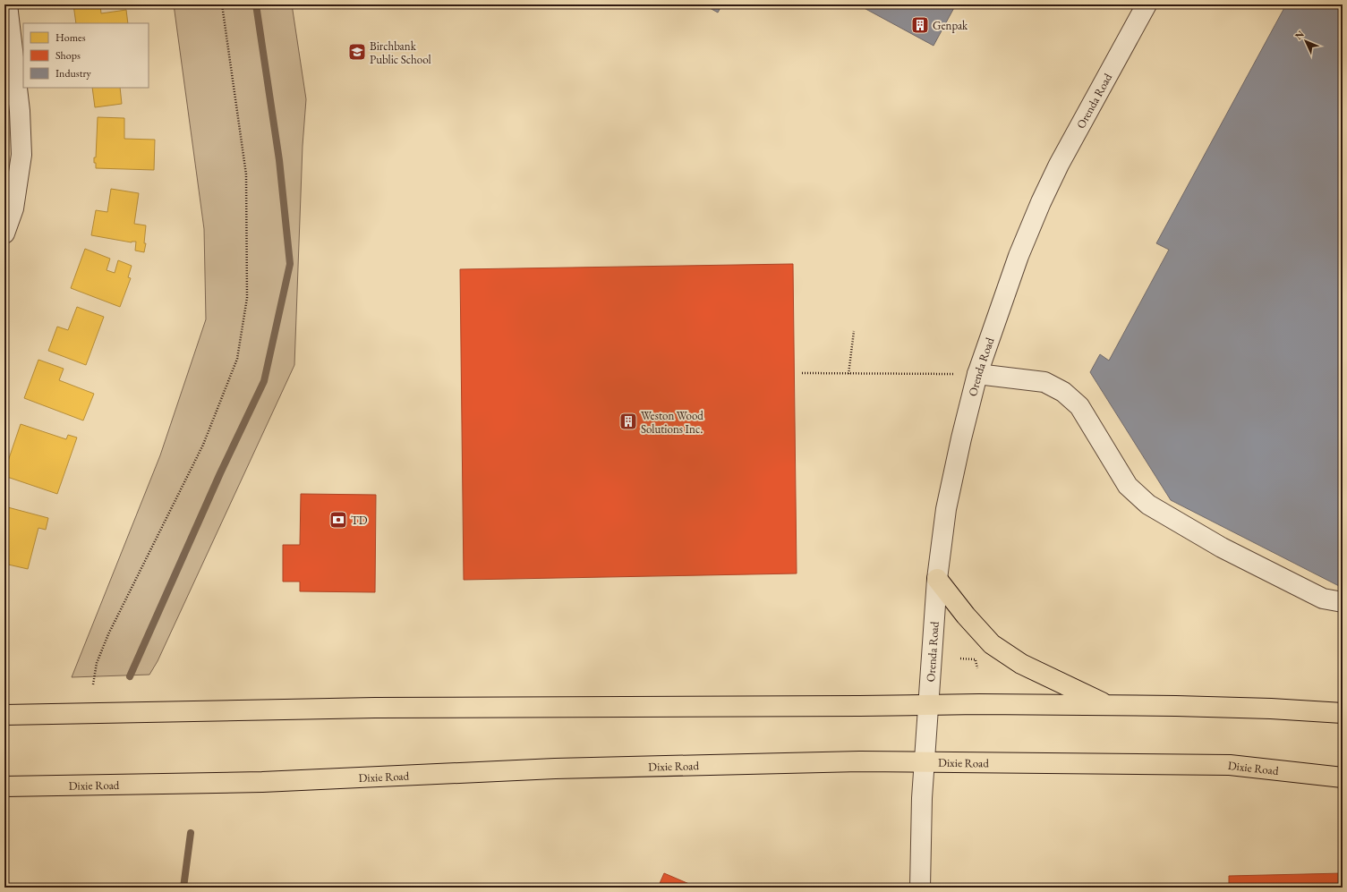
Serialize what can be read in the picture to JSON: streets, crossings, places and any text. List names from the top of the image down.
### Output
{
  "streets": {
    "main road": ["Dixie Road"],
    "street": ["Orenda Road"]
  },
  "crossings": [
    ["Orenda Road", "Dixie Road"]
  ],
  "places": {
    "building": ["Genpak", "Weston Wood Solutions Inc."],
    "school or university": ["Birchbank Public School"],
    "bank": ["TD"]
  },
  "legend": ["Homes", "Shops", "Industry"],
  "north": "top left"
}
